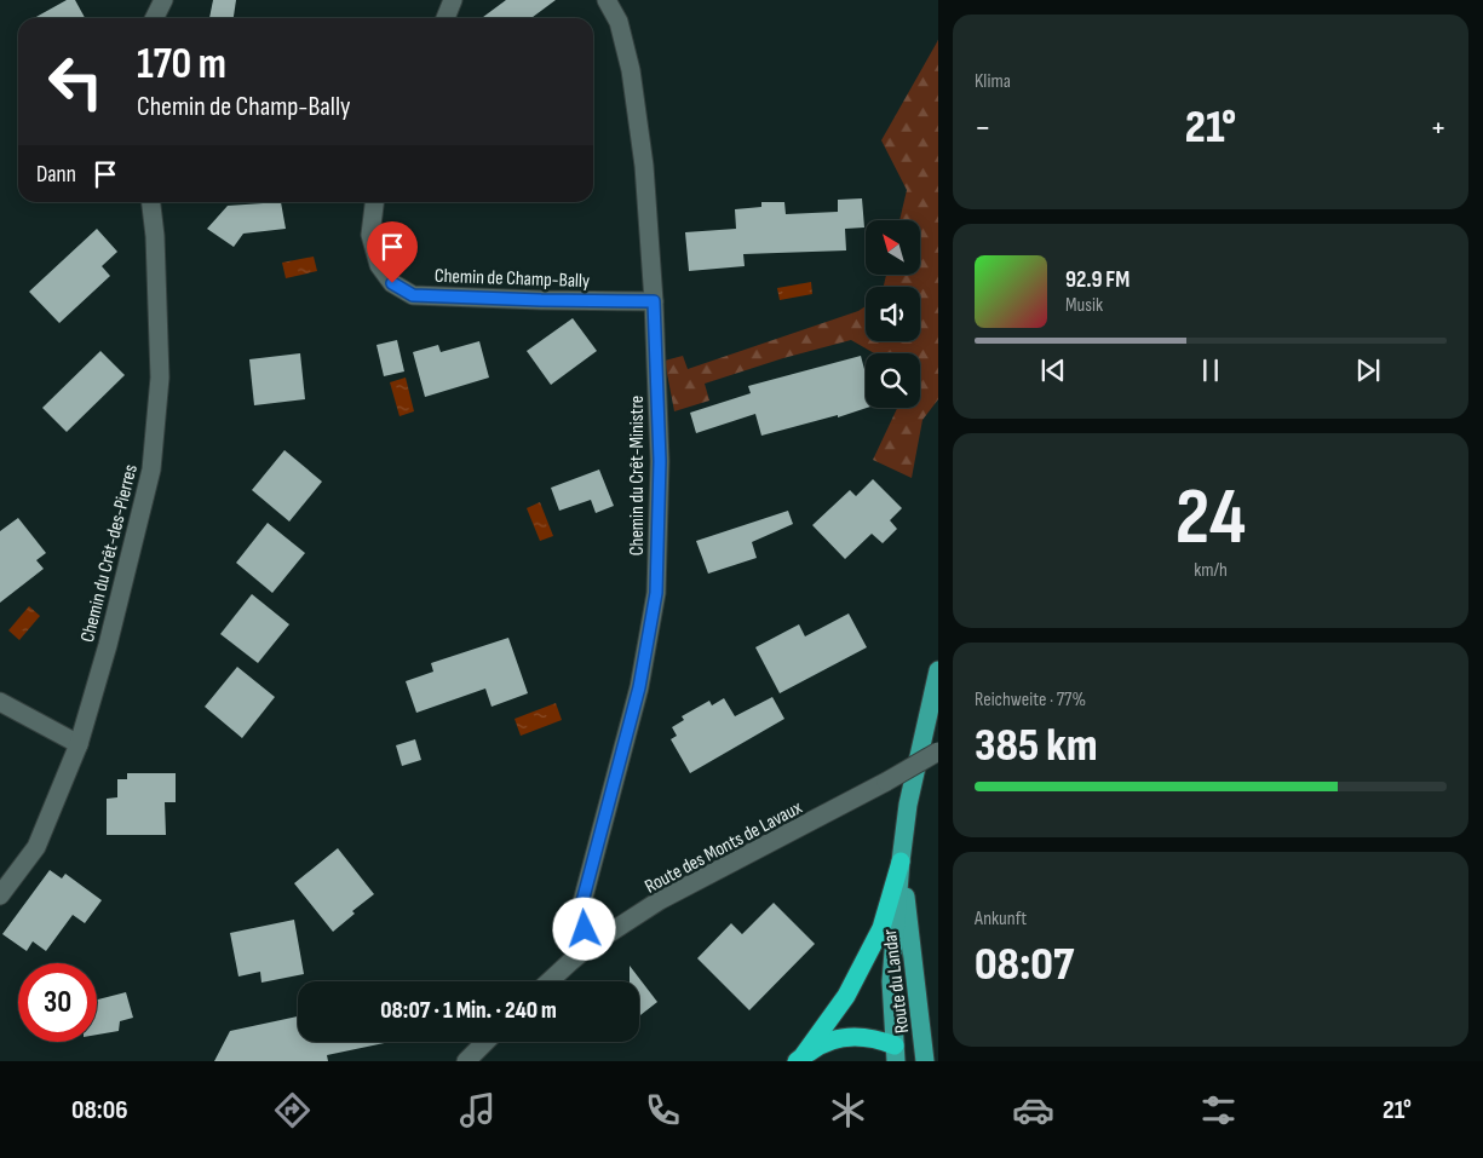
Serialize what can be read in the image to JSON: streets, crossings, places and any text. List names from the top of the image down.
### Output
{
  "streets": {
    "main road": ["Route du Landar"],
    "street": [
      "Chemin de Champ-Bally",
      "Chemin du Crêt-Ministre",
      "Chemin du Crêt-des-Pierres",
      "Route des Monts de Lavaux"
    ]
  },
  "crossings": [
    ["Chemin de Champ-Bally", "Chemin du Crêt-Ministre"],
    ["Chemin du Crêt-Ministre", "Route des Monts de Lavaux"]
  ],
  "north": "top left",
  "page": {
    "tile": [
      "Klima",
      ["24", "km/h"],
      ["Reichweite · 77%", "385 km"],
      ["Ankunft", "08:07"]
    ],
    "turn": ["170 m", "Chemin de Champ-Bally"],
    "heat": ["−", "21°", "+"],
    "then": "Dann",
    "song": ["92.9 FM", "Musik"],
    "limit": "30",
    "trip": "08:07 · 1 Min. · 240 m",
    "tabs": ["08:06", "21°"]
  }
}
